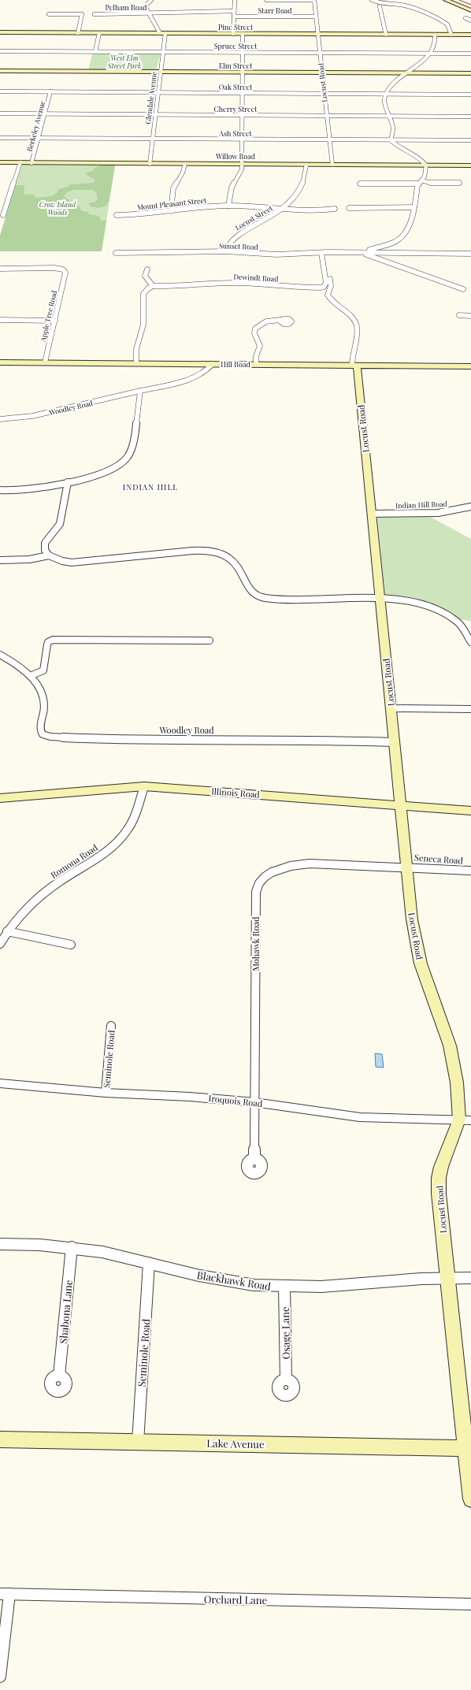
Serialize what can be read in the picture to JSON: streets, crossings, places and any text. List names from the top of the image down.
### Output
{
  "streets": {
    "street": [
      "Pelham Road",
      "Starr Road",
      "Pine Street",
      "Spruce Street",
      "Elm Street",
      "Locust Road",
      "Oak Street",
      "Glendale Avenue",
      "Cherry Street",
      "Berkeley Avenue",
      "Ash Street",
      "Willow Road",
      "Mount Pleasant Street",
      "Locust Street",
      "Sunset Road",
      "Dewindt Road",
      "Apple Tree Road",
      "Hill Road",
      "Woodley Road",
      "Indian Hill Road",
      "Illinois Road",
      "Seneca Road",
      "Romona Road",
      "Mohawk Road",
      "Seminole Road",
      "Iroquois Road",
      "Blackhawk Road",
      "Shabona Lane",
      "Osage Lane",
      "Lake Avenue",
      "Orchard Lane"
    ]
  },
  "crossings": [
    ["Starr Road", "Locust Road"],
    ["Pine Street", "Locust Road"],
    ["Pine Street", "Glendale Avenue"],
    ["Spruce Street", "Locust Road"],
    ["Spruce Street", "Glendale Avenue"],
    ["Elm Street", "Locust Road"],
    ["Elm Street", "Glendale Avenue"],
    ["Locust Road", "Oak Street"],
    ["Locust Road", "Cherry Street"],
    ["Locust Road", "Ash Street"],
    ["Locust Road", "Willow Road"],
    ["Locust Road", "Hill Road"],
    ["Locust Road", "Woodley Road"],
    ["Locust Road", "Indian Hill Road"],
    ["Locust Road", "Illinois Road"],
    ["Locust Road", "Seneca Road"],
    ["Locust Road", "Mohawk Road"],
    ["Locust Road", "Iroquois Road"],
    ["Locust Road", "Blackhawk Road"],
    ["Locust Road", "Lake Avenue"],
    ["Oak Street", "Glendale Avenue"],
    ["Oak Street", "Berkeley Avenue"],
    ["Glendale Avenue", "Cherry Street"],
    ["Glendale Avenue", "Ash Street"],
    ["Glendale Avenue", "Willow Road"],
    ["Cherry Street", "Berkeley Avenue"],
    ["Berkeley Avenue", "Ash Street"],
    ["Berkeley Avenue", "Willow Road"],
    ["Willow Road", "Locust Street"],
    ["Mount Pleasant Street", "Locust Street"],
    ["Locust Street", "Sunset Road"],
    ["Sunset Road", "Dewindt Road"],
    ["Apple Tree Road", "Hill Road"],
    ["Hill Road", "Woodley Road"],
    ["Illinois Road", "Romona Road"],
    ["Seneca Road", "Mohawk Road"],
    ["Mohawk Road", "Iroquois Road"],
    ["Seminole Road", "Iroquois Road"],
    ["Seminole Road", "Blackhawk Road"],
    ["Seminole Road", "Lake Avenue"],
    ["Blackhawk Road", "Shabona Lane"],
    ["Blackhawk Road", "Osage Lane"]
  ],
  "districts": ["INDIAN HILL"],
  "parks": ["West Elm Street Park", "Crow Island Woods"]
}
